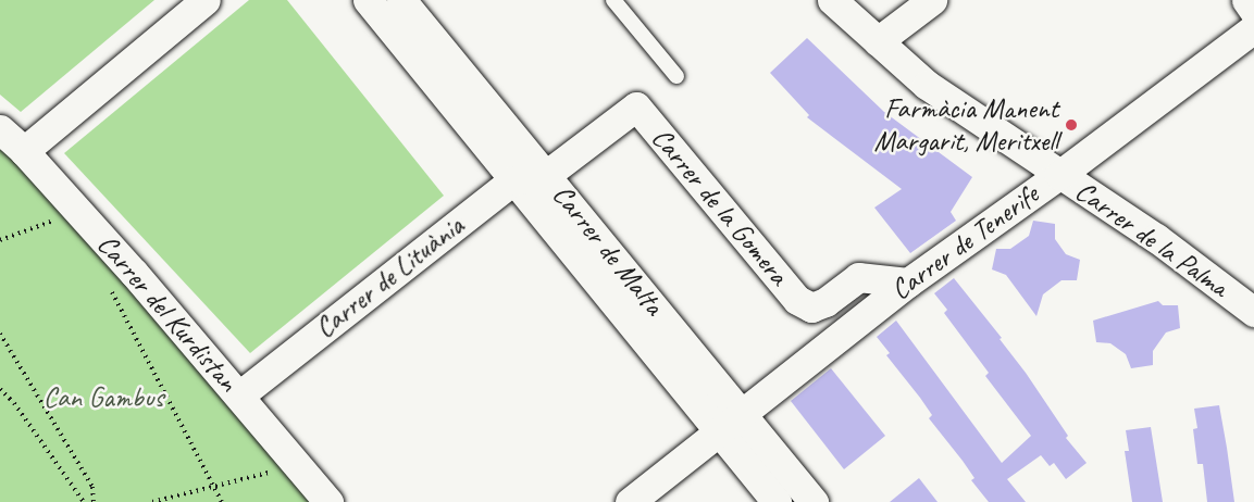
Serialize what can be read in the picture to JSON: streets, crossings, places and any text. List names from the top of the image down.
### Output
{
  "streets": {
    "street": [
      "Carrer de la Gomera",
      "Carrer de la Palma",
      "Carrer de Tenerife",
      "Carrer de Malta",
      "Carrer de Lituània",
      "Carrer del Kurdistan"
    ]
  },
  "crossings": [
    ["Carrer de la Gomera", "Carrer de Tenerife"],
    ["Carrer de la Gomera", "Carrer de Malta"],
    ["Carrer de la Palma", "Carrer de Tenerife"],
    ["Carrer de Tenerife", "Carrer de Malta"],
    ["Carrer de Malta", "Carrer de Lituània"],
    ["Carrer de Lituània", "Carrer del Kurdistan"]
  ],
  "parks": ["Can Gambus"],
  "places": ["Farmàcia Manent Margarit, Meritxell"]
}
